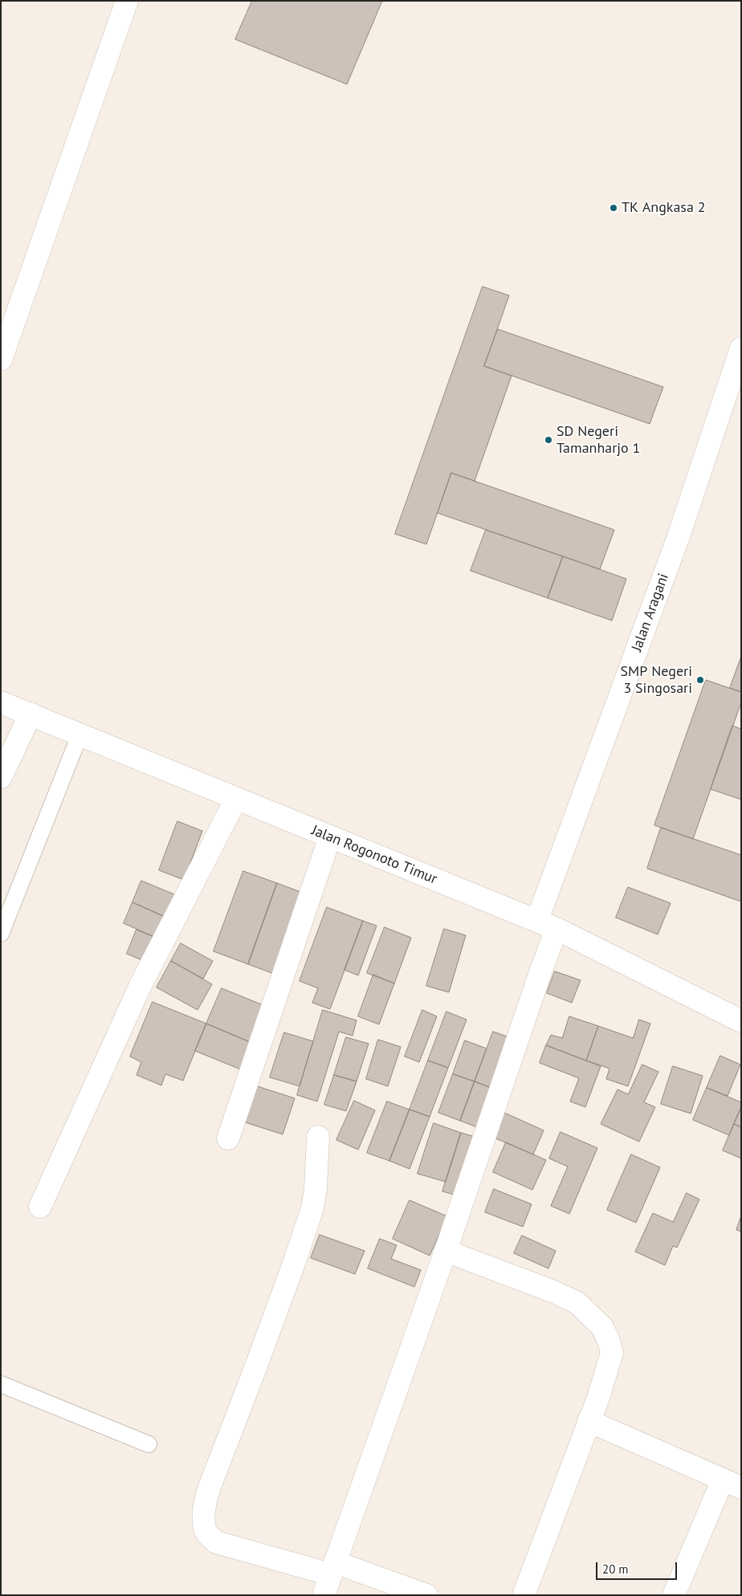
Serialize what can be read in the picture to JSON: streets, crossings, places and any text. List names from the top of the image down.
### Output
{
  "streets": {
    "street": ["Jalan Aragani", "Jalan Rogonoto Timur"]
  },
  "crossings": [
    ["Jalan Aragani", "Jalan Rogonoto Timur"]
  ],
  "places": ["TK Angkasa 2", "SD Negeri Tamanharjo 1", "SMP Negeri 3 Singosari"],
  "scale_bar": "20 m"
}
